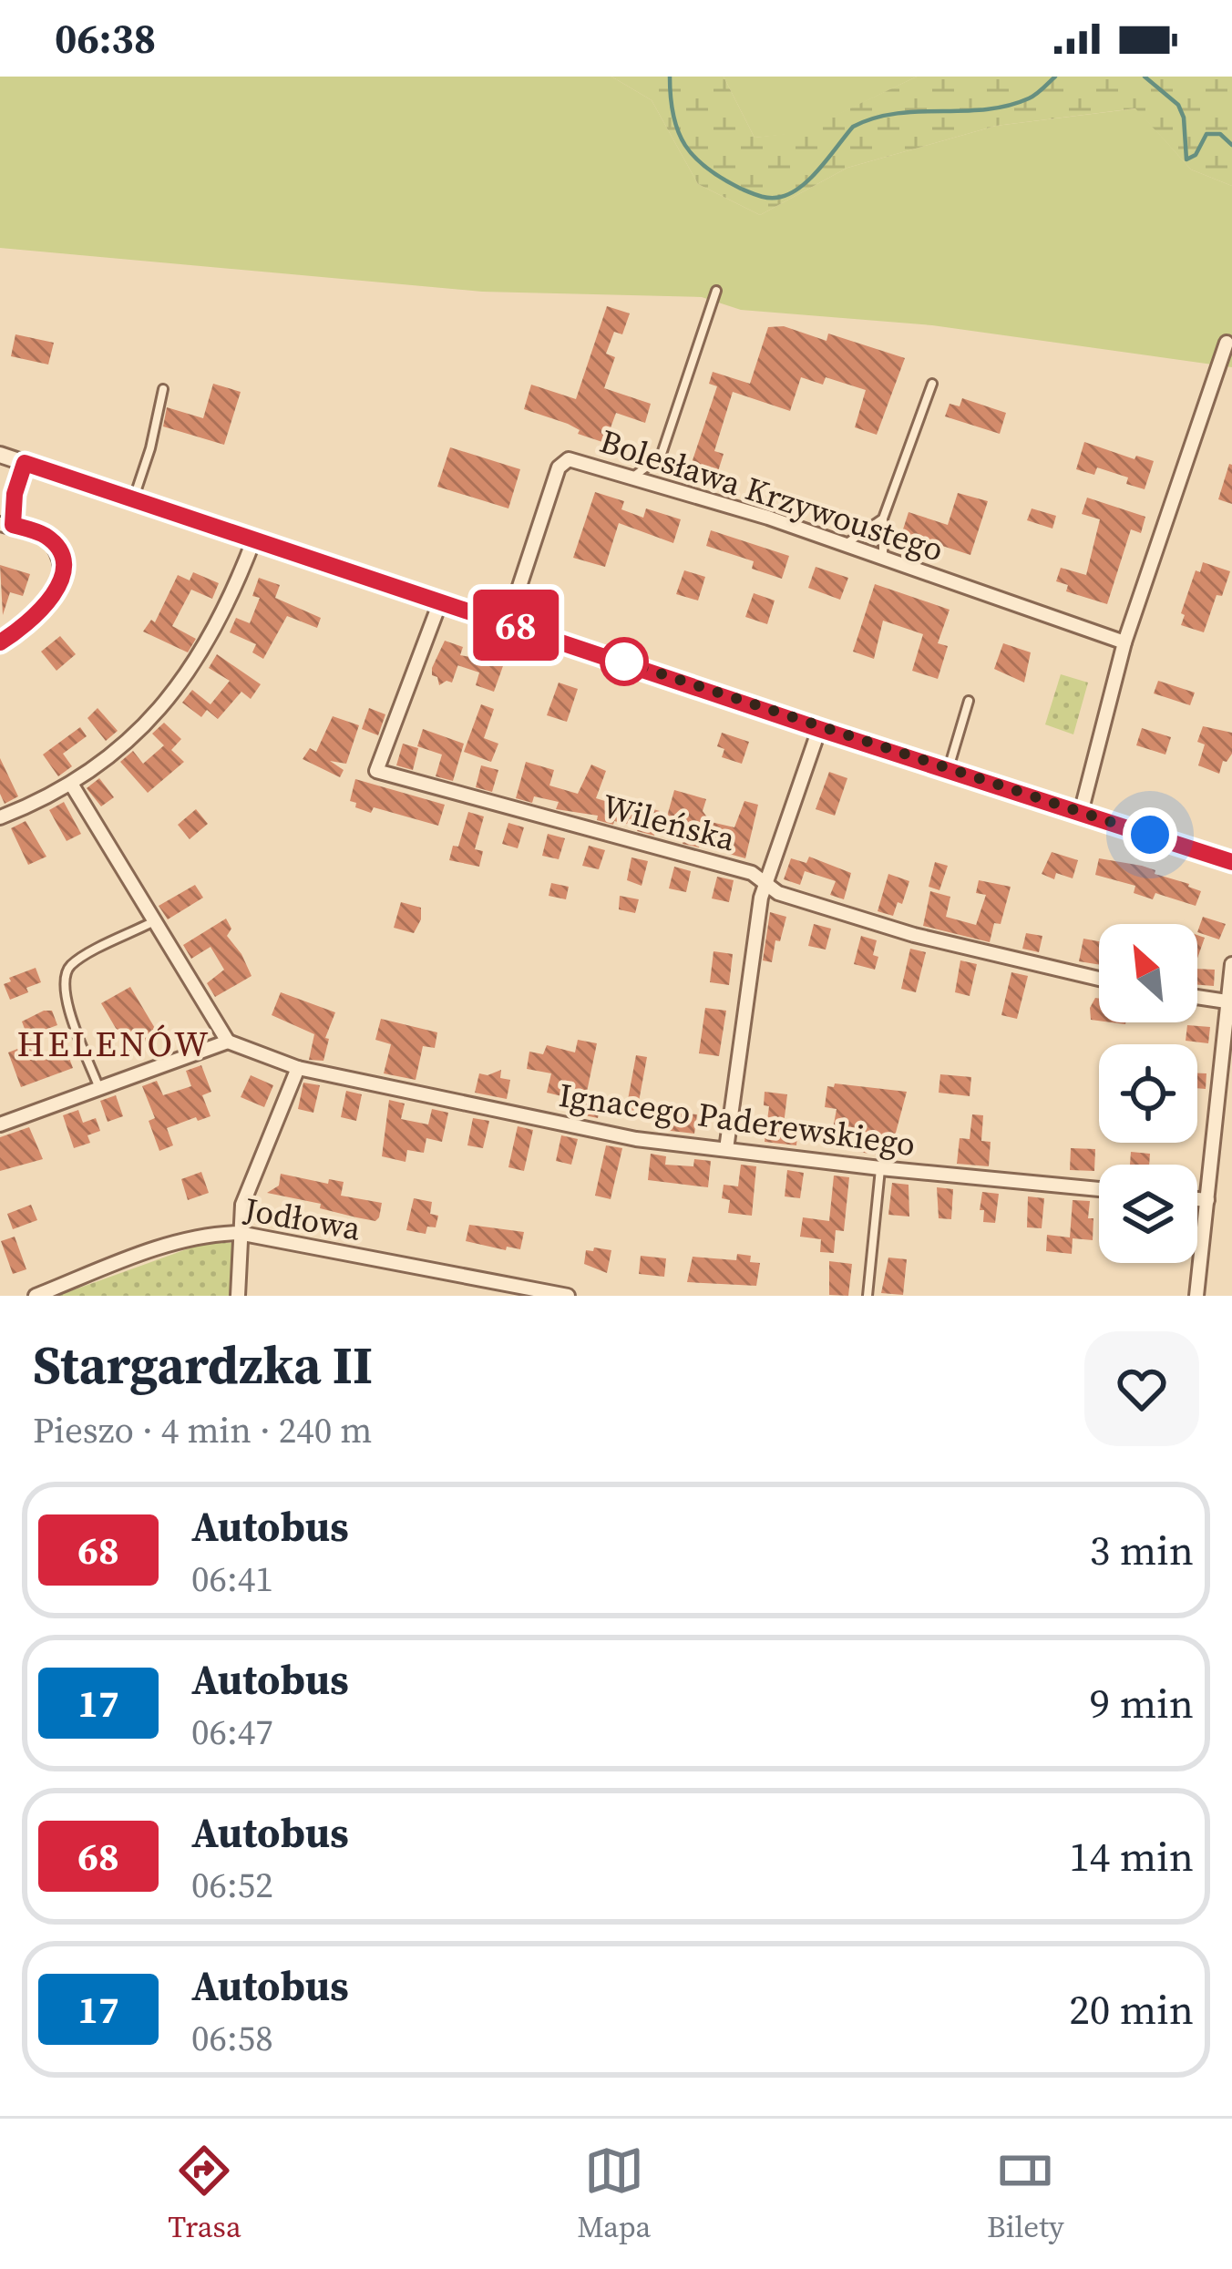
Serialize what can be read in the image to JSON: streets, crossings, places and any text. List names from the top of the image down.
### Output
{
  "streets": {
    "street": [
      "Bolesława Krzywoustego",
      "Wileńska",
      "Ignacego Paderewskiego",
      "Jodłowa"
    ]
  },
  "districts": ["HELENÓW"],
  "lines": ["bus line 68"],
  "north": "top left",
  "page": {
    "status": "06:38",
    "on_map": "68",
    "heading": ["Stargardzka II", "Pieszo · 4 min · 240 m"],
    "list": [
      {
        "mark": "68",
        "name": "Autobus",
        "note": "06:41",
        "value": "3 min"
      },
      {
        "mark": "17",
        "name": "Autobus",
        "note": "06:47",
        "value": "9 min"
      },
      {
        "mark": "68",
        "name": "Autobus",
        "note": "06:52",
        "value": "14 min"
      },
      {
        "mark": "17",
        "name": "Autobus",
        "note": "06:58",
        "value": "20 min"
      }
    ],
    "tabs": ["Trasa", "Mapa", "Bilety"]
  }
}
